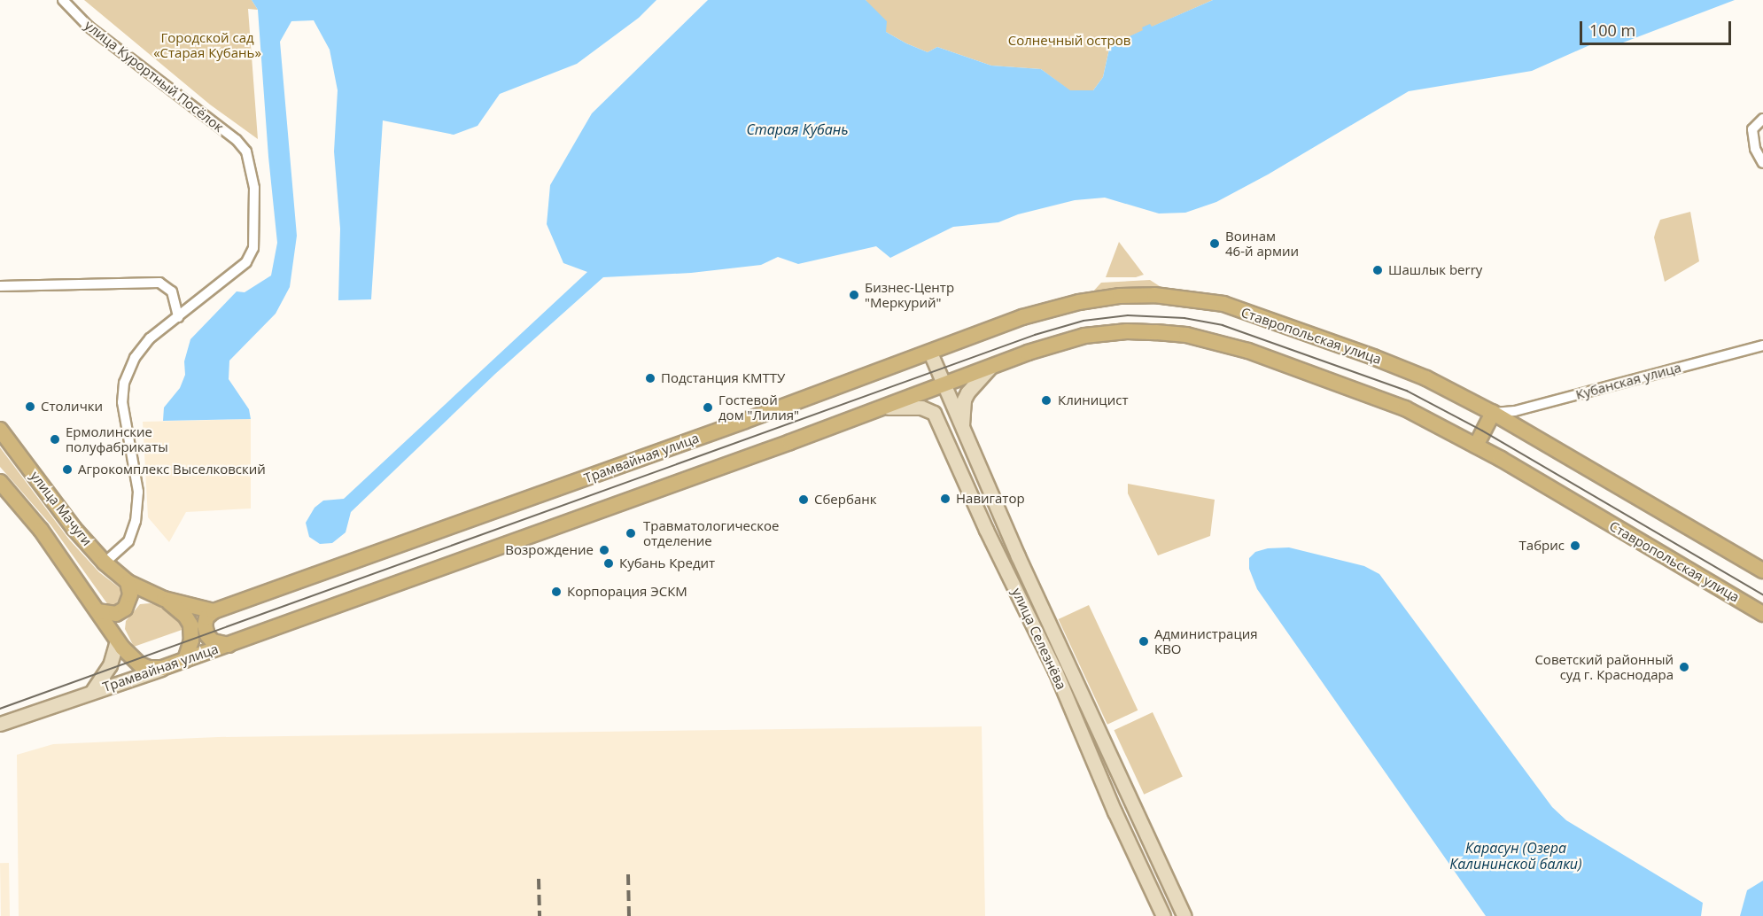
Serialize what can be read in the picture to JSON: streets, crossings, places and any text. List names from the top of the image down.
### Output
{
  "streets": {
    "main road": [
      "Ставропольская улица",
      "Трамвайная улица",
      "улица Мачуги",
      "улица Селезнёва"
    ],
    "street": ["улица Курортный Посёлок", "Кубанская улица"]
  },
  "crossings": [
    ["Ставропольская улица", "Кубанская улица"],
    ["Ставропольская улица", "Трамвайная улица"],
    ["Трамвайная улица", "улица Мачуги"],
    ["Трамвайная улица", "улица Селезнёва"]
  ],
  "water": ["Старая Кубань", "Карасун (Озера Калининской балки)"],
  "parks": ["Городской сад «Старая Кубань»", "Солнечный остров"],
  "places": [
    "Воинам 46-й армии",
    "Шашлык berry",
    "Бизнес-Центр \"Меркурий\"",
    "Подстанция КМТТУ",
    "Клиницист",
    "Столички",
    "Гостевой дом \"Лилия\"",
    "Ермолинские полуфабрикаты",
    "Агрокомплекс Выселковский",
    "Навигатор",
    "Сбербанк",
    "Травматологическое отделение",
    "Табрис",
    "Возрождение",
    "Кубань Кредит",
    "Корпорация ЭСКМ",
    "Администрация КВО",
    "Советский районный суд г. Краснодара"
  ],
  "scale_bar": "100 m"
}
